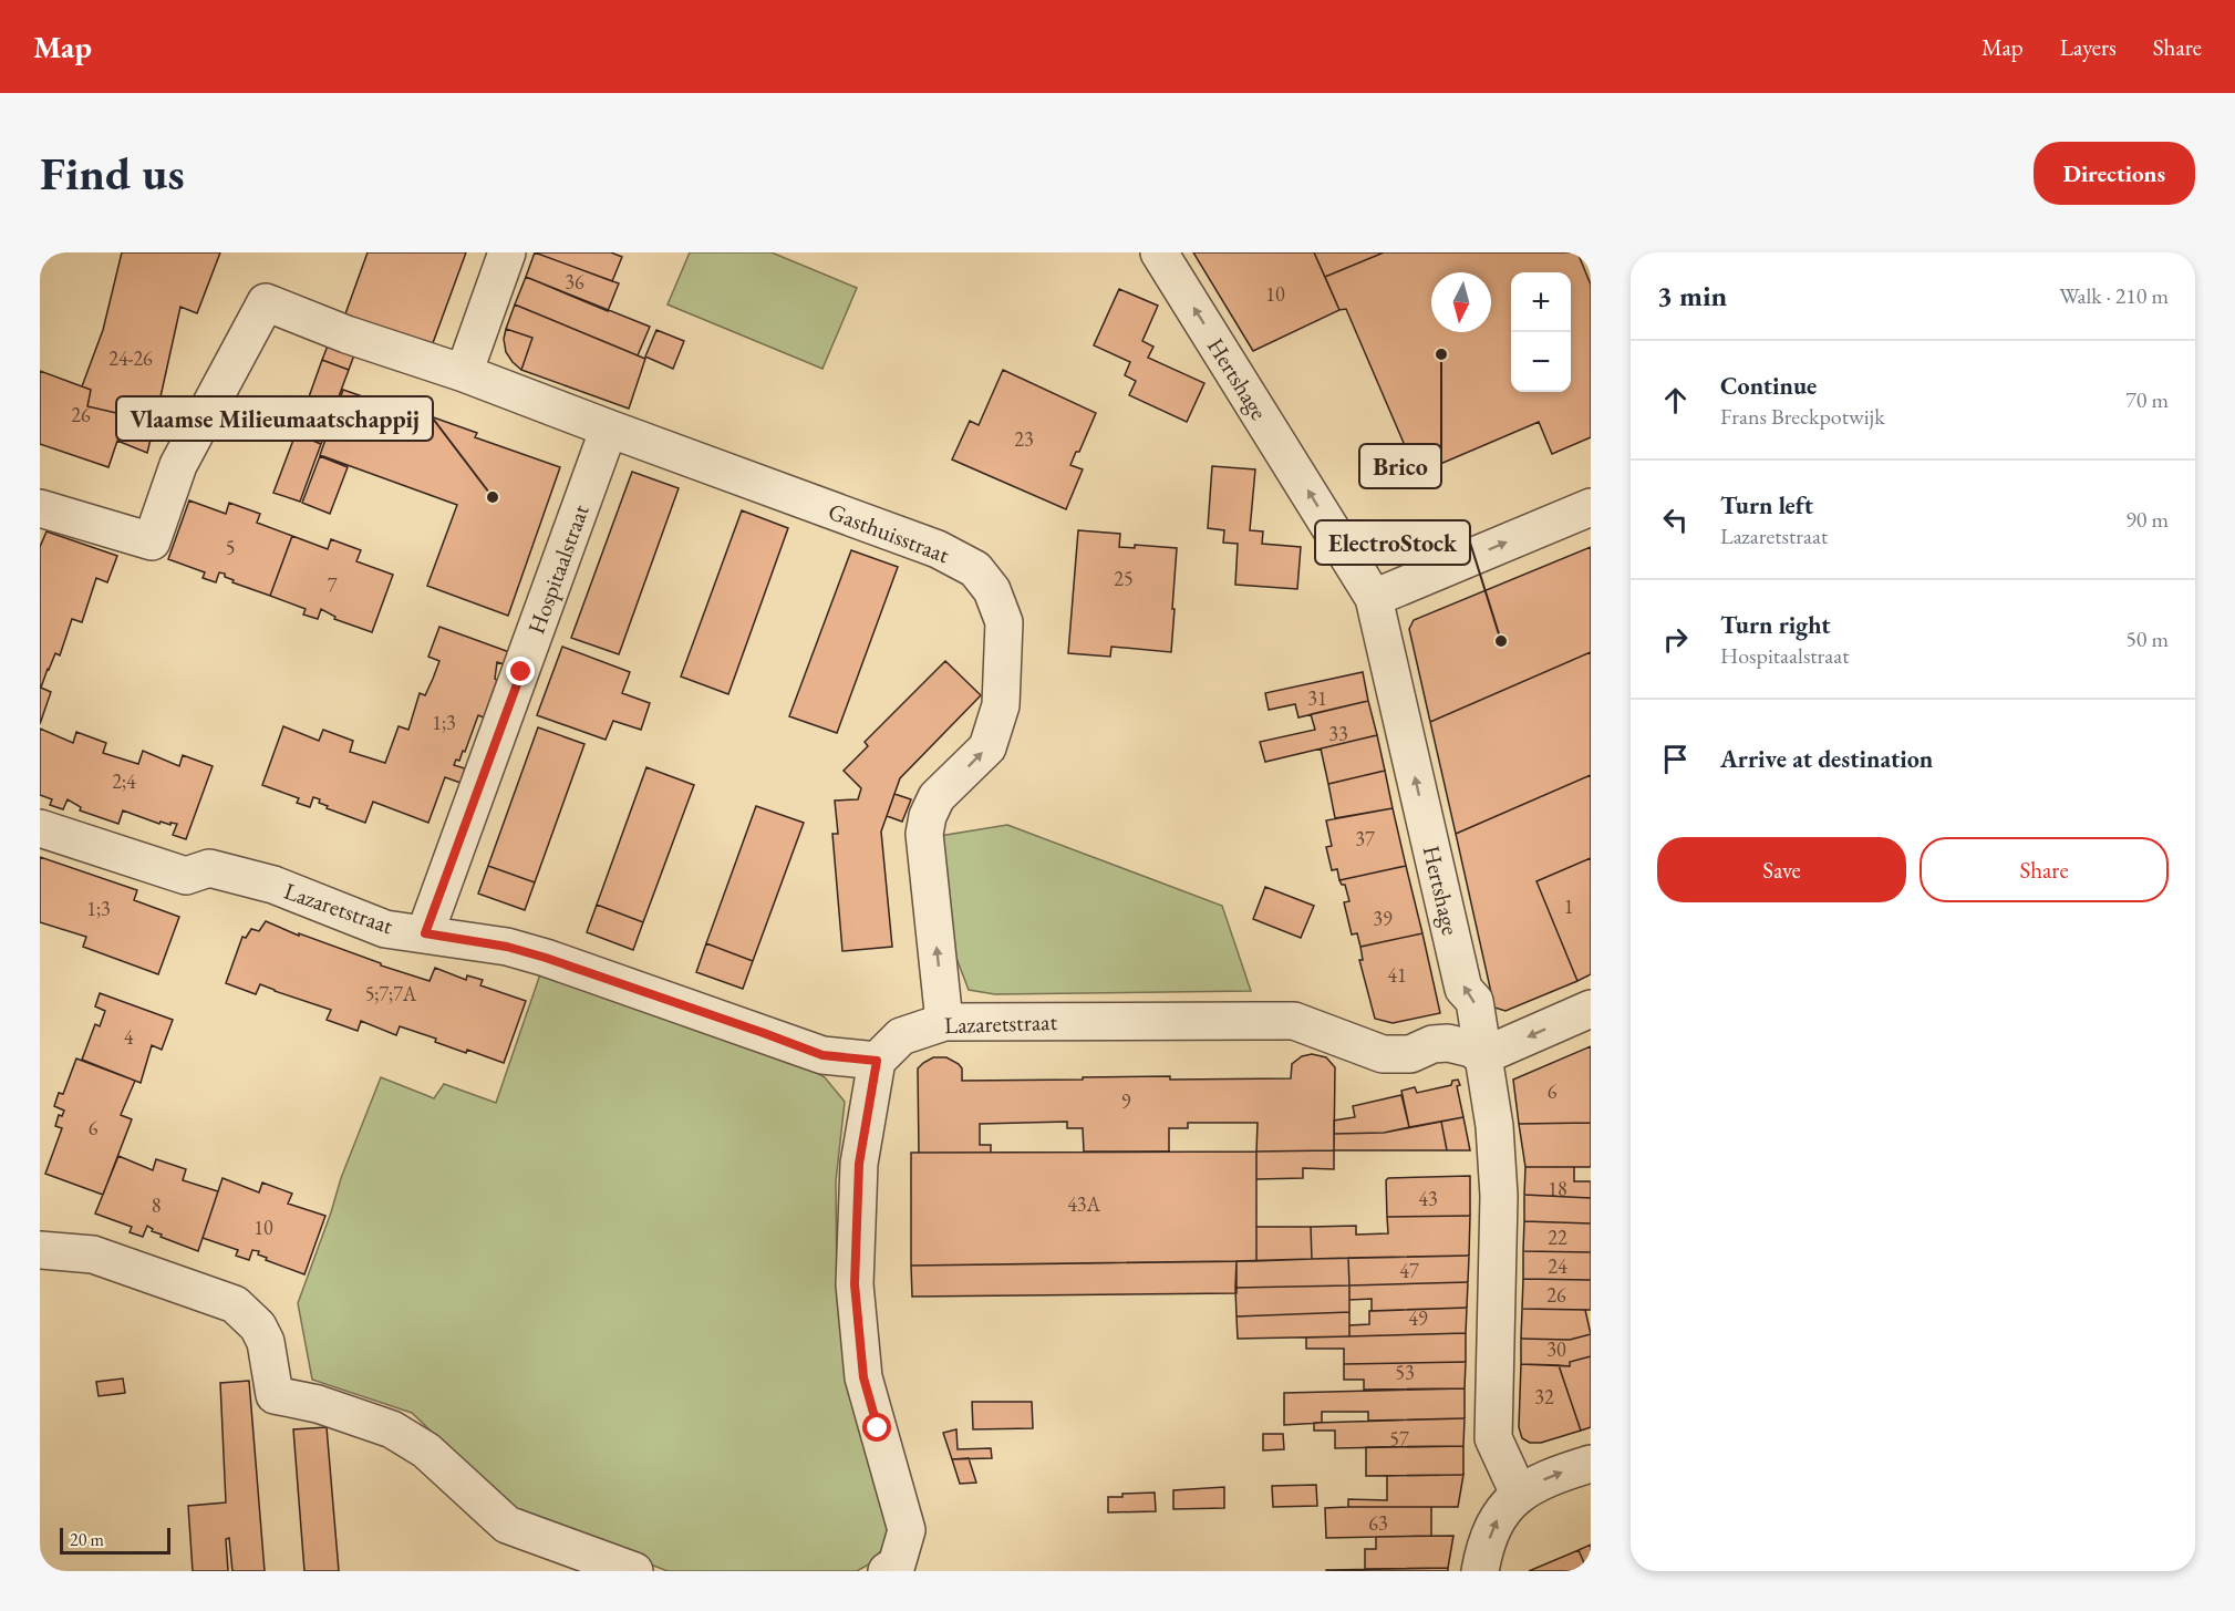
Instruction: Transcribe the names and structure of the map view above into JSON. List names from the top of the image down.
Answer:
{
  "streets": {
    "street": [
      "Hertshage",
      "Gasthuisstraat",
      "Hospitaalstraat",
      "Lazaretstraat"
    ]
  },
  "crossings": [
    ["Hertshage", "Lazaretstraat"],
    ["Gasthuisstraat", "Hospitaalstraat"],
    ["Gasthuisstraat", "Lazaretstraat"],
    ["Hospitaalstraat", "Lazaretstraat"]
  ],
  "one_way": ["Hertshage"],
  "places": ["Brico", "Vlaamse Milieumaatschappij", "ElectroStock"],
  "house_numbers": [
    "36",
    "10",
    "24-26",
    "26",
    "23",
    "5",
    "25",
    "7",
    "31",
    "1;3",
    "33",
    "2;4",
    "37",
    "1",
    "1;3",
    "39",
    "41",
    "5;7;7A",
    "4",
    "6",
    "9",
    "6",
    "18",
    "43",
    "43A",
    "8",
    "10",
    "22",
    "24",
    "47",
    "26",
    "49",
    "30",
    "53",
    "32",
    "57",
    "63"
  ],
  "scale_bar": "20 m",
  "north": "bottom",
  "page": {
    "header": "Map",
    "nav": ["Map", "Layers", "Share"],
    "buttons": [
      "Directions",
      ["Save", "Share"]
    ],
    "title": "Find us",
    "heading": ["3 min", "Walk · 210 m"],
    "map_buttons": ["+", "−"],
    "list": [
      ["Continue", "Frans Breckpotwijk", "70 m"],
      ["Turn left", "Lazaretstraat", "90 m"],
      ["Turn right", "Hospitaalstraat", "50 m"],
      "Arrive at destination"
    ],
    "scale": "20 m"
  }
}
